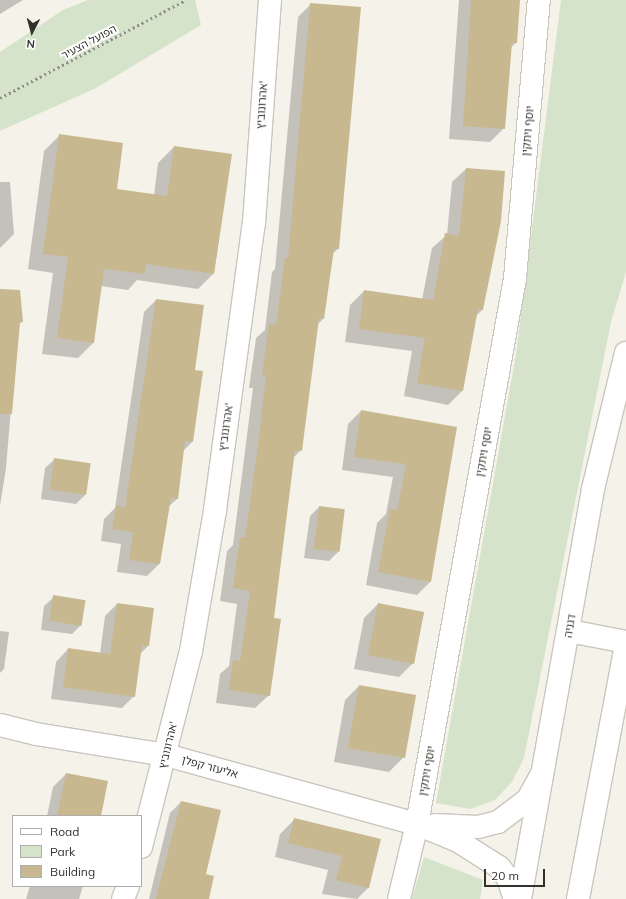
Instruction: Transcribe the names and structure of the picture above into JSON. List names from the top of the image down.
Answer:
{
  "streets": {
    "street": [
      "אהרונוביץ'",
      "יוסף ויתקין",
      "דגניה",
      "אליעזר קפלן"
    ],
    "path": ["הפועל הצעיר"]
  },
  "crossings": [
    ["אהרונוביץ'", "אליעזר קפלן"],
    ["יוסף ויתקין", "אליעזר קפלן"],
    ["דגניה", "אליעזר קפלן"]
  ],
  "legend": ["Road", "Park", "Building"],
  "scale_bar": "20 m",
  "north": "bottom"
}
